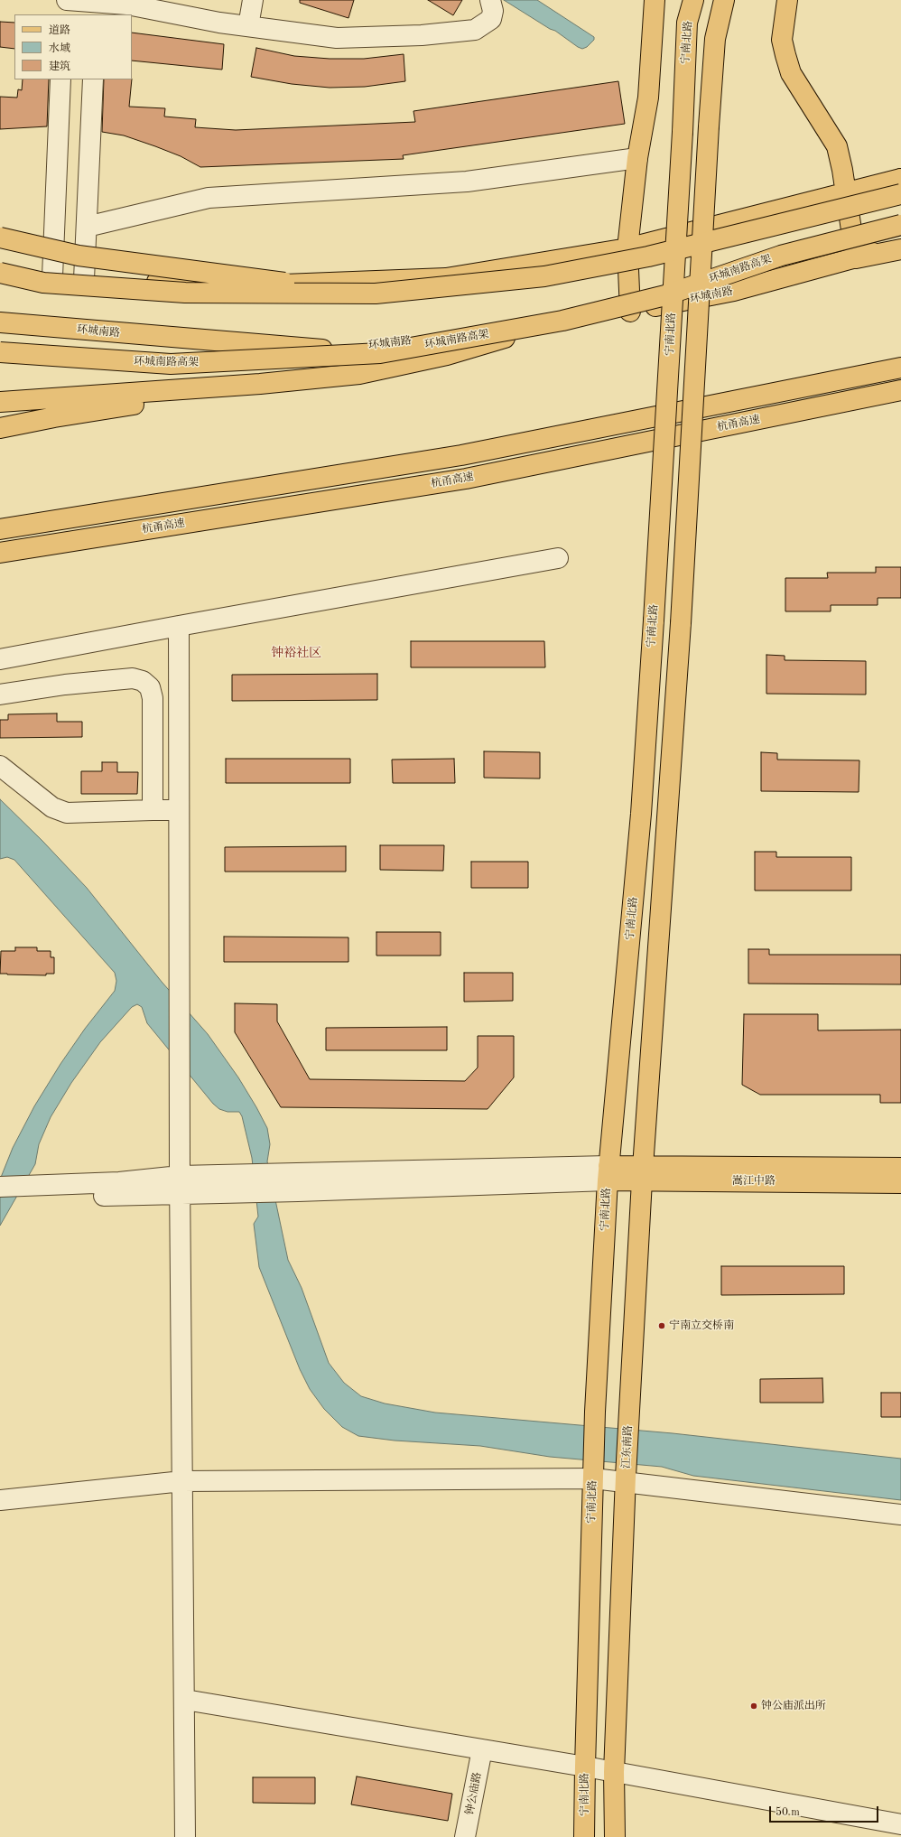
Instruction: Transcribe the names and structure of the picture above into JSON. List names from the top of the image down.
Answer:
{
  "streets": {
    "main road": [
      "宁南北路",
      "环城南路高架",
      "环城南路",
      "杭甬高速",
      "嵩江中路",
      "江东南路"
    ],
    "street": ["钟公庙路"]
  },
  "crossings": [
    ["宁南北路", "嵩江中路"],
    ["嵩江中路", "江东南路"]
  ],
  "districts": ["钟裕社区"],
  "places": ["宁南立交桥南", "钟公庙派出所"],
  "legend": ["道路", "水域", "建筑"],
  "scale_bar": "50 m"
}
